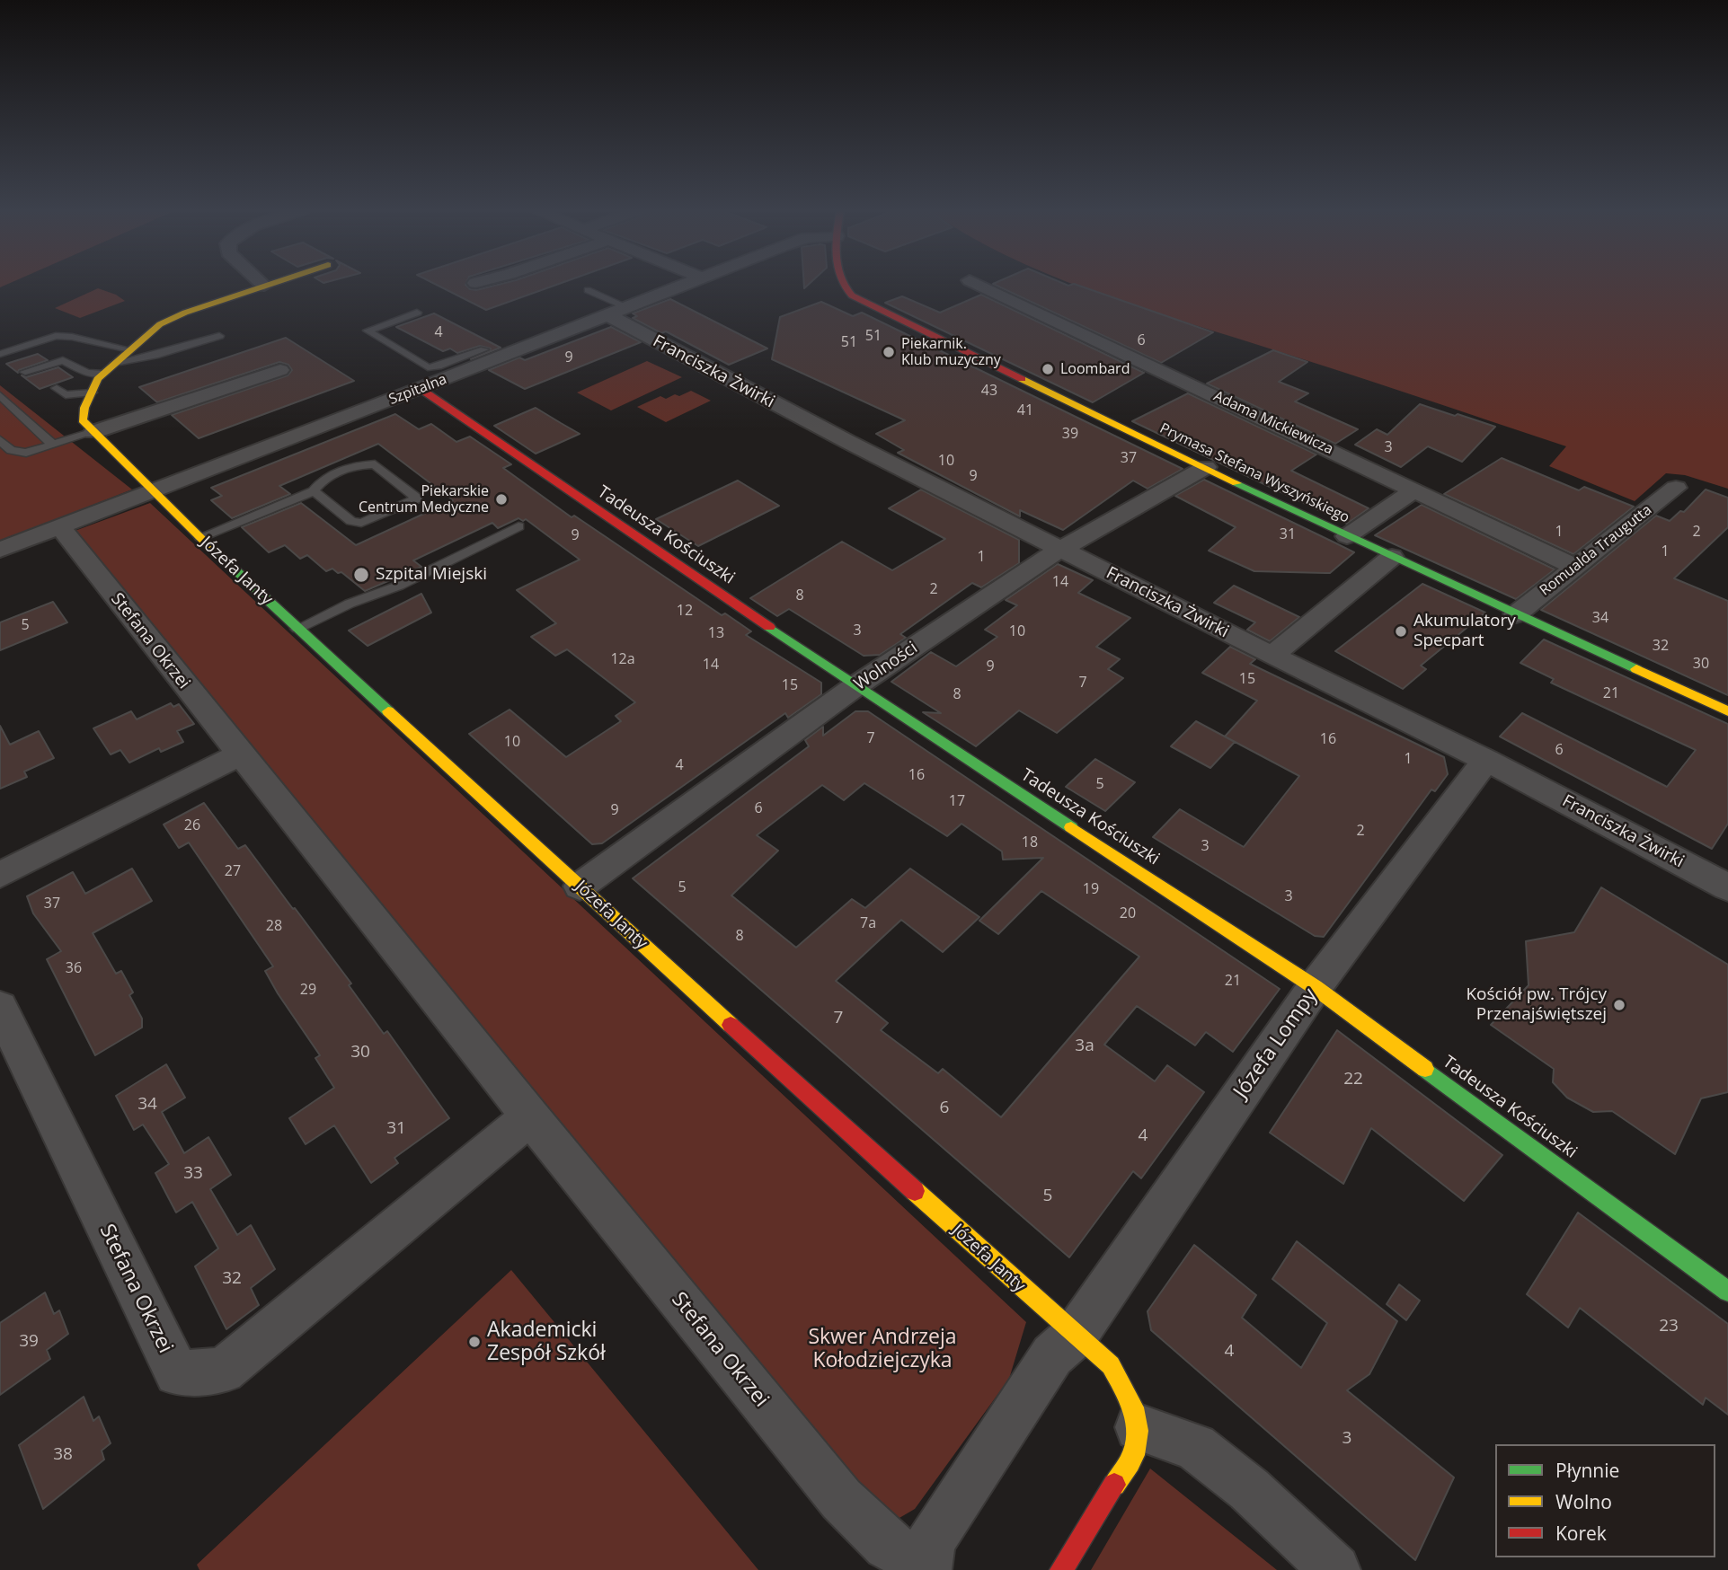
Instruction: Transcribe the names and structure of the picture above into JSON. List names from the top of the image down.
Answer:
{
  "streets": {
    "street": [
      "Franciszka Żwirki",
      "Szpitalna",
      "Adama Mickiewicza",
      "Prymasa Stefana Wyszyńskiego",
      "Tadeusza Kościuszki",
      "Romualda Traugutta",
      "Józefa Janty",
      "Stefana Okrzei",
      "Wolności",
      "Józefa Lompy"
    ]
  },
  "crossings": [
    ["Franciszka Żwirki", "Szpitalna"],
    ["Franciszka Żwirki", "Wolności"],
    ["Franciszka Żwirki", "Józefa Lompy"],
    ["Szpitalna", "Tadeusza Kościuszki"],
    ["Szpitalna", "Józefa Janty"],
    ["Szpitalna", "Stefana Okrzei"],
    ["Adama Mickiewicza", "Romualda Traugutta"],
    ["Prymasa Stefana Wyszyńskiego", "Romualda Traugutta"],
    ["Prymasa Stefana Wyszyńskiego", "Wolności"],
    ["Tadeusza Kościuszki", "Wolności"],
    ["Tadeusza Kościuszki", "Józefa Lompy"],
    ["Józefa Janty", "Wolności"],
    ["Józefa Janty", "Józefa Lompy"],
    ["Stefana Okrzei", "Józefa Lompy"]
  ],
  "parks": ["Skwer Andrzeja Kołodziejczyka"],
  "places": [
    "Piekarnik. Klub muzyczny",
    "Loombard",
    "Piekarskie Centrum Medyczne",
    "Szpital Miejski",
    "Akumulatory Specpart",
    "Kościół pw. Trójcy Przenajświętszej",
    "Akademicki Zespół Szkół"
  ],
  "house_numbers": [
    "4",
    "51",
    "6",
    "51",
    "9",
    "43",
    "41",
    "39",
    "3",
    "37",
    "10",
    "9",
    "1",
    "2",
    "31",
    "9",
    "1",
    "1",
    "14",
    "2",
    "8",
    "12",
    "34",
    "5",
    "3",
    "10",
    "13",
    "32",
    "12a",
    "30",
    "14",
    "9",
    "15",
    "7",
    "15",
    "21",
    "8",
    "7",
    "16",
    "10",
    "6",
    "1",
    "4",
    "16",
    "5",
    "17",
    "6",
    "9",
    "26",
    "2",
    "18",
    "3",
    "27",
    "5",
    "19",
    "3",
    "37",
    "20",
    "7a",
    "28",
    "8",
    "36",
    "21",
    "29",
    "7",
    "3a",
    "30",
    "22",
    "34",
    "6",
    "31",
    "4",
    "33",
    "5",
    "32",
    "23",
    "39",
    "4",
    "3",
    "38"
  ],
  "legend": ["Płynnie", "Wolno", "Korek"]
}
